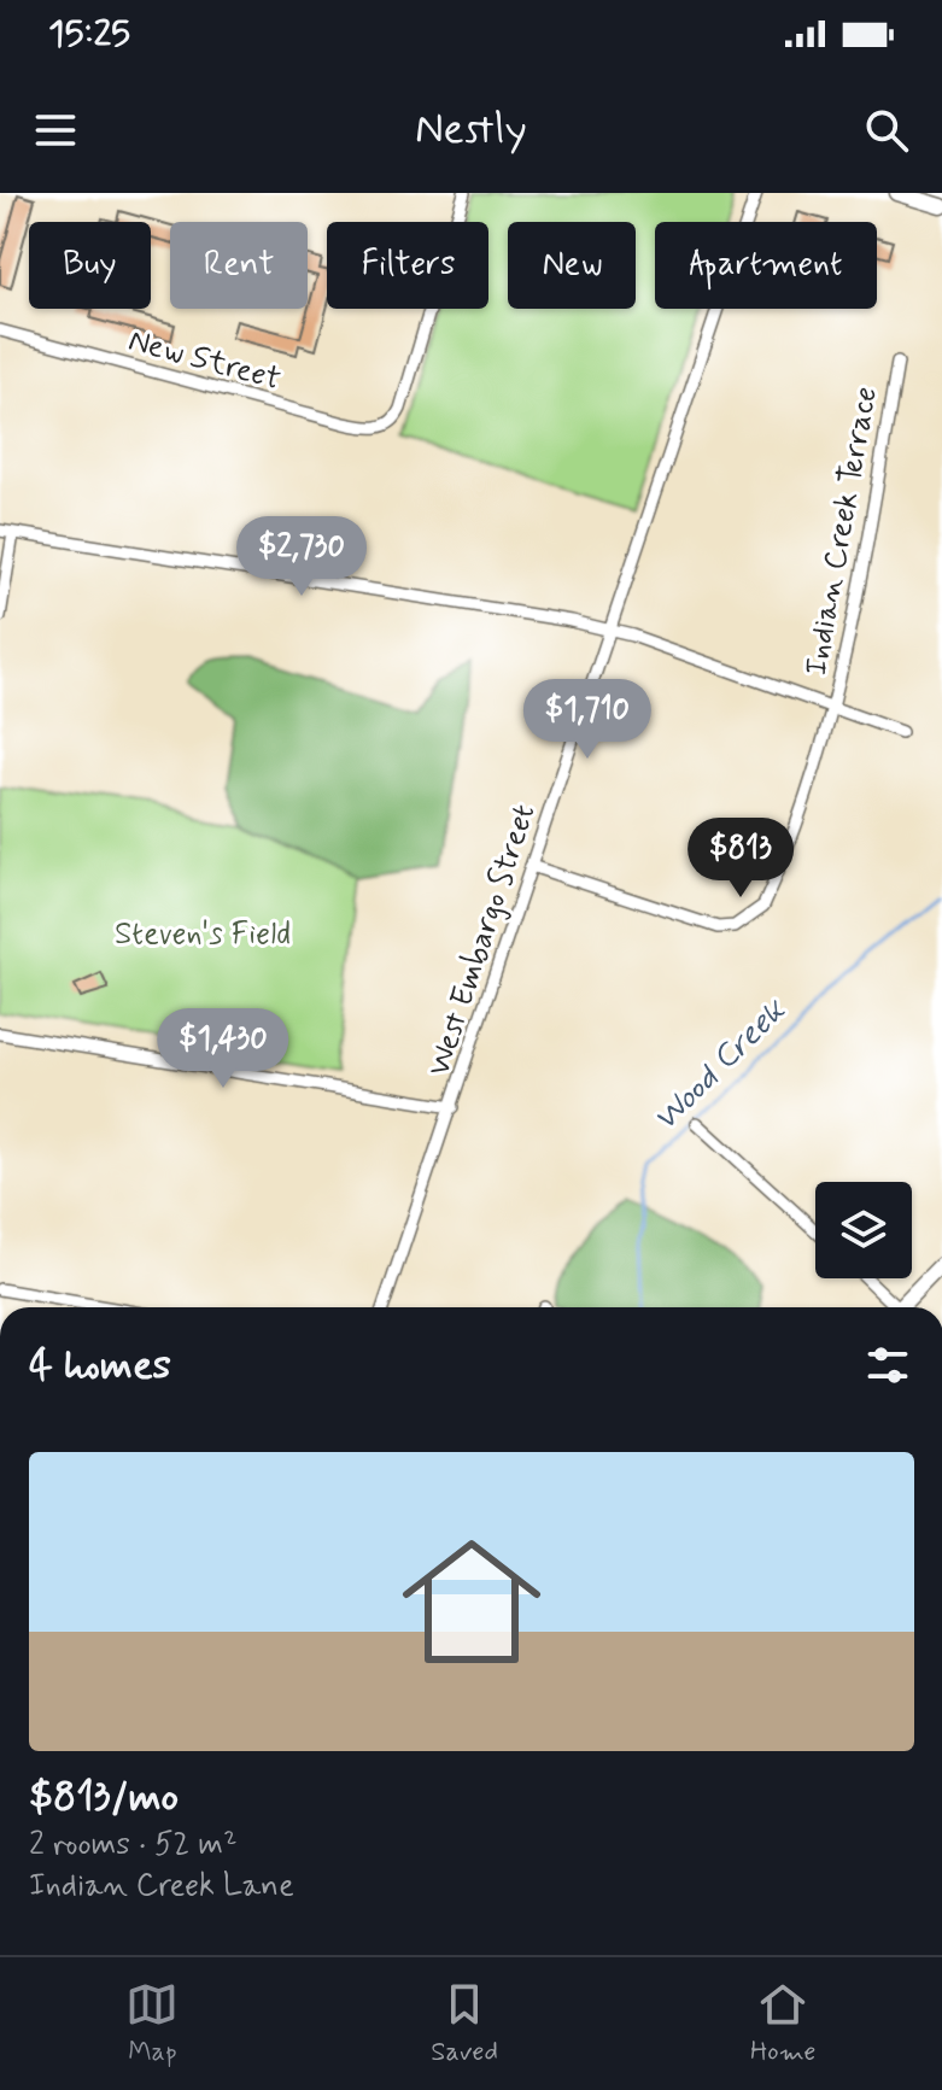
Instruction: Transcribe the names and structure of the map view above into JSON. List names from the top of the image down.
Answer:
{
  "streets": {
    "street": ["New Street", "Indian Creek Terrace", "West Embargo Street"]
  },
  "crossings": [
    ["Indian Creek Terrace", "West Embargo Street"]
  ],
  "water": ["Wood Creek"],
  "parks": ["Steven's Field"],
  "page": {
    "status": "15:25",
    "header": "Nestly",
    "chip": [
      "Buy",
      "Rent",
      "Filters",
      "New",
      "Apartment"
    ],
    "price": [
      "$2,730",
      "$1,710",
      "$813",
      "$1,430"
    ],
    "heading": "4 homes",
    "list": [
      {
        "name": "$813/mo",
        "note": "2 rooms · 52 m² · Indian Creek Lane"
      }
    ],
    "tabs": ["Map", "Saved", "Home"]
  }
}
